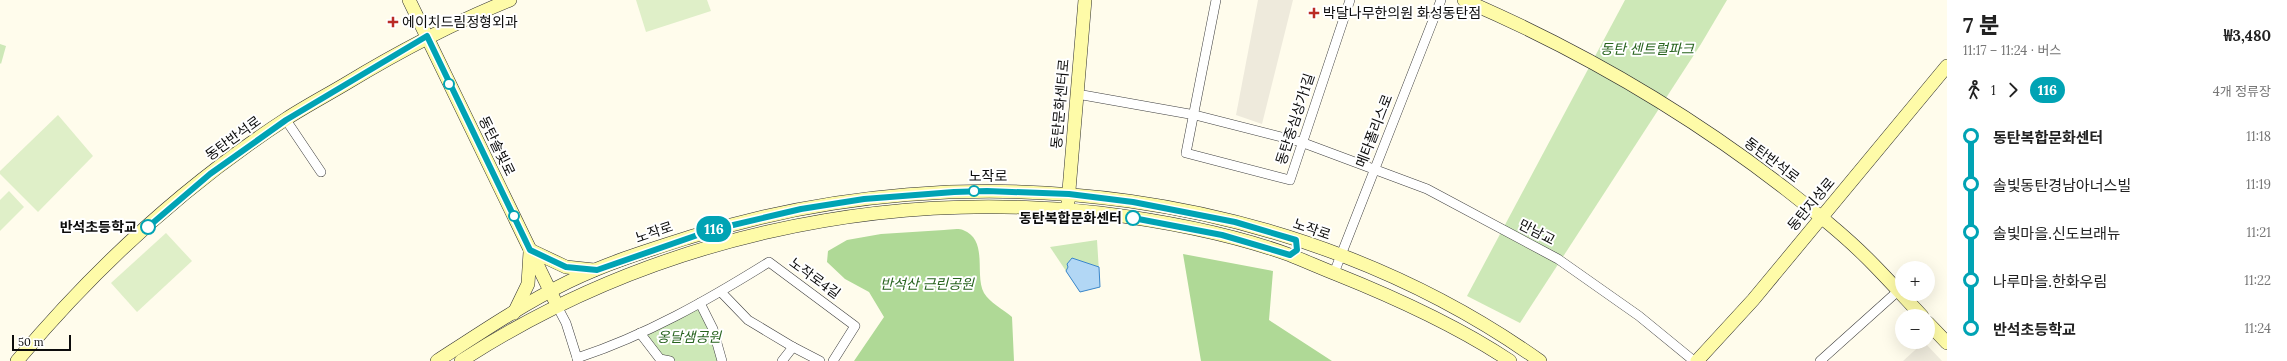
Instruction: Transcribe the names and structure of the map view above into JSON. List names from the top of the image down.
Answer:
{
  "streets": {
    "street": [
      "동탄문화센터로",
      "동탄중심상가1길",
      "메타폴리스로",
      "동탄반석로",
      "동탄솔빛로",
      "노작로",
      "동탄지성로",
      "만남교",
      "노작로4길"
    ]
  },
  "crossings": [
    ["동탄문화센터로", "노작로"],
    ["동탄문화센터로", "만남교"],
    ["동탄중심상가1길", "만남교"],
    ["메타폴리스로", "노작로"],
    ["메타폴리스로", "만남교"],
    ["동탄반석로", "동탄솔빛로"],
    ["동탄반석로", "동탄지성로"],
    ["동탄솔빛로", "노작로"],
    ["동탄솔빛로", "노작로4길"],
    ["동탄지성로", "만남교"]
  ],
  "parks": ["동탄 센트럴파크", "반석산 근린공원", "옹달샘공원"],
  "places": {
    "health": ["박달나무한의원 화성동탄점", "에이치드림정형외과"],
    "other": ["동탄복합문화센터", "반석초등학교"]
  },
  "lines": ["bus line 116"],
  "scale_bar": "50 m",
  "page": {
    "on_map": "116",
    "heading": ["7 분", "11:17 – 11:24 · 버스", "₩3,480"],
    "legs": ["1", "116", "4개 정류장"],
    "list": [
      {
        "name": "동탄복합문화센터",
        "value": "11:18"
      },
      {
        "name": "솔빛동탄경남아너스빌",
        "value": "11:19"
      },
      {
        "name": "솔빛마을.신도브래뉴",
        "value": "11:21"
      },
      {
        "name": "나루마을.한화우림",
        "value": "11:22"
      },
      {
        "name": "반석초등학교",
        "value": "11:24"
      }
    ],
    "map_buttons": ["+", "−"],
    "scale": "50 m"
  }
}
